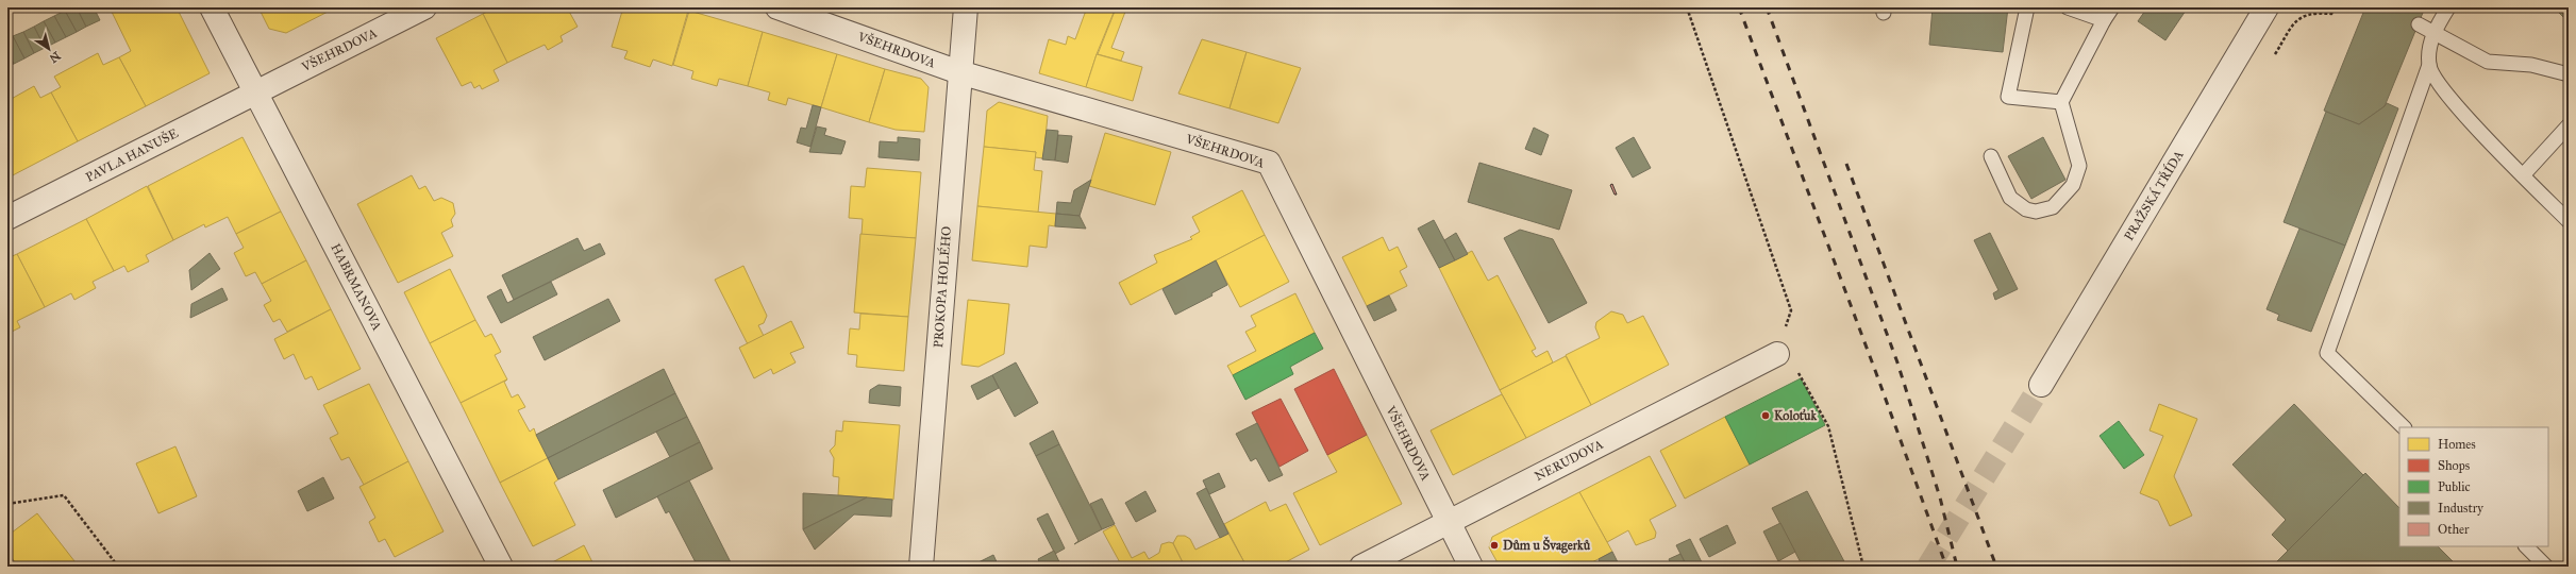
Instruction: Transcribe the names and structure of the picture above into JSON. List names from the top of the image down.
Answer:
{
  "streets": {
    "street": [
      "VŠEHRDOVA",
      "PAVLA HANUŠE",
      "PRAŽSKÁ TŘÍDA",
      "HABRMANOVA",
      "PROKOPA HOLÉHO",
      "NERUDOVA"
    ]
  },
  "crossings": [
    ["VŠEHRDOVA", "PAVLA HANUŠE"],
    ["VŠEHRDOVA", "HABRMANOVA"],
    ["VŠEHRDOVA", "PROKOPA HOLÉHO"],
    ["VŠEHRDOVA", "NERUDOVA"],
    ["PAVLA HANUŠE", "HABRMANOVA"]
  ],
  "places": ["Koloťuk", "Dům u Švagerků"],
  "legend": [
    "Homes",
    "Shops",
    "Public",
    "Industry",
    "Other"
  ],
  "north": "bottom right"
}
